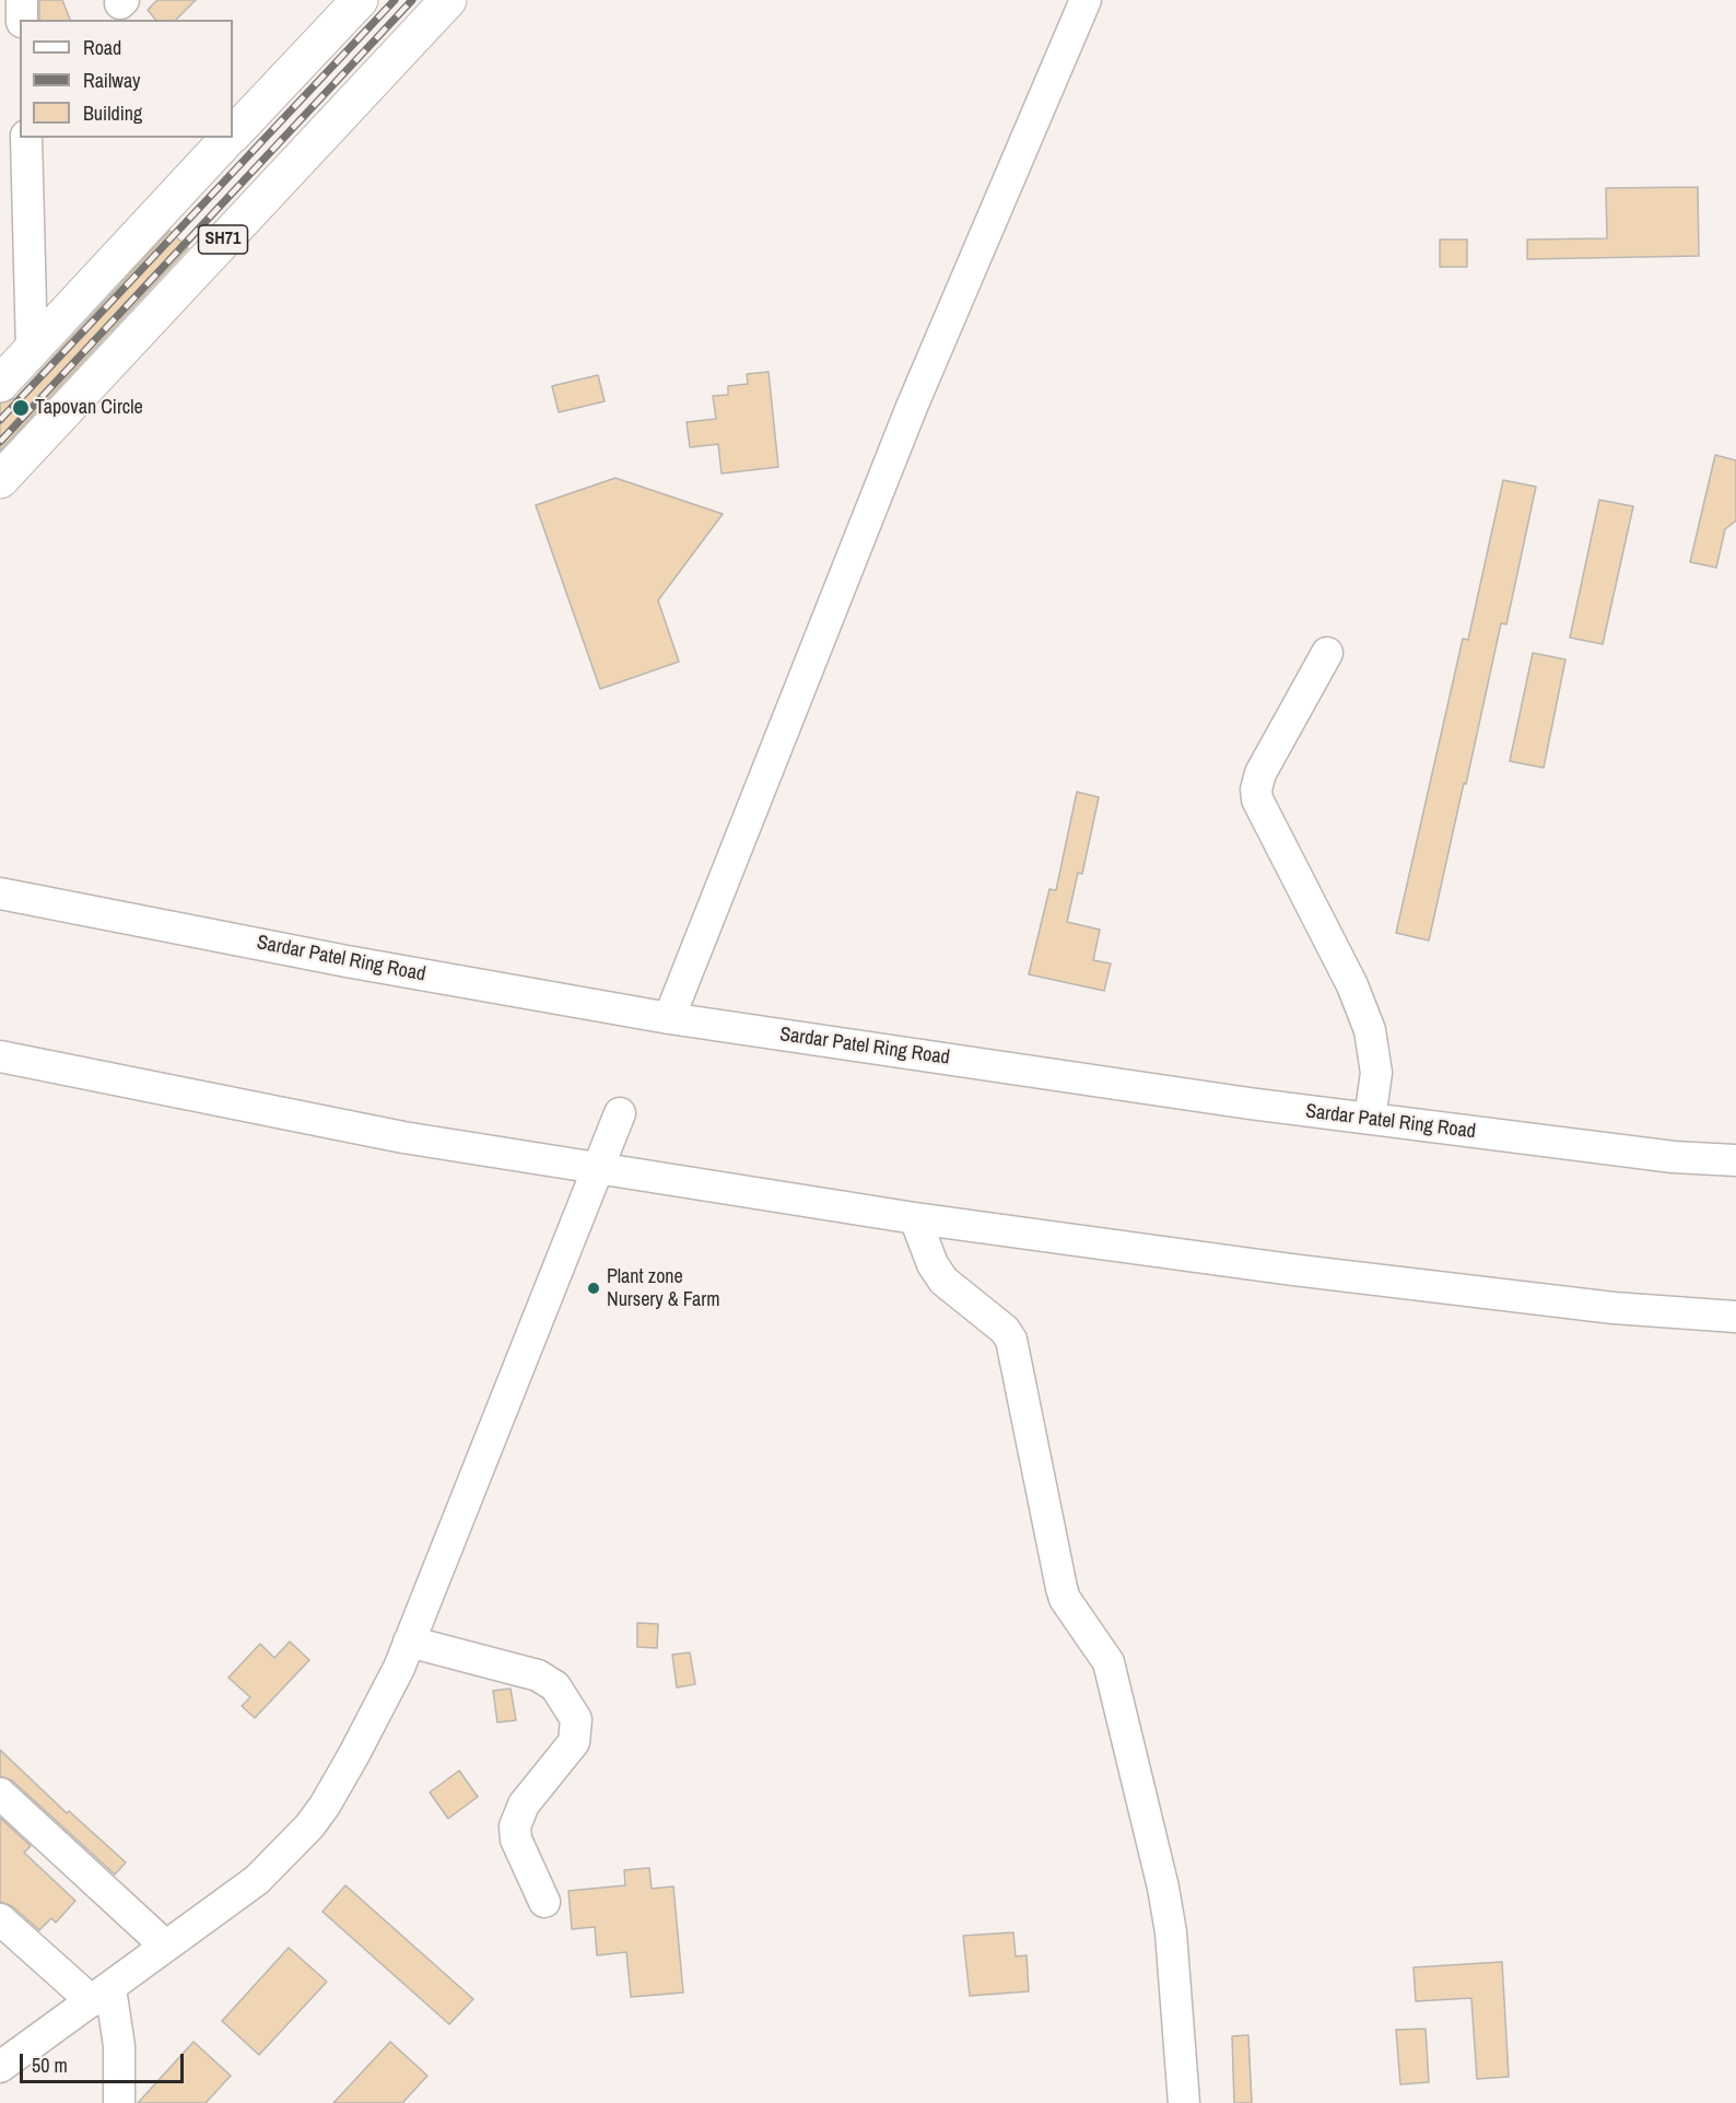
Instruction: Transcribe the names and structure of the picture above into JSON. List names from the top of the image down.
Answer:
{
  "streets": {
    "main road": ["SH71"],
    "street": ["Sardar Patel Ring Road"]
  },
  "places": ["Tapovan Circle", "Plant zone Nursery & Farm"],
  "legend": ["Road", "Railway", "Building"],
  "scale_bar": "50 m"
}
